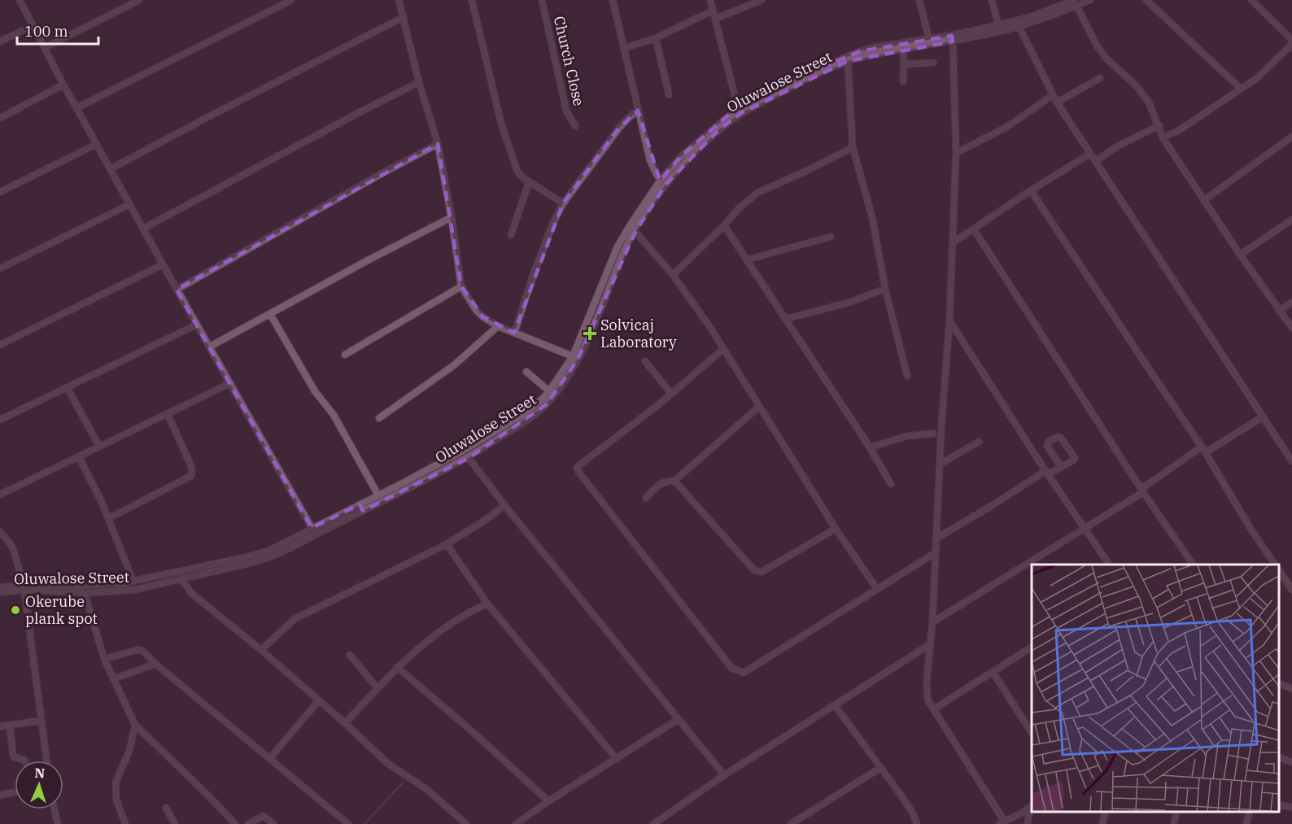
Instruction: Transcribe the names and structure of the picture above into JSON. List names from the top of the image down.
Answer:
{
  "streets": {
    "street": ["Church Close", "Oluwalose Street"]
  },
  "places": {
    "health": ["Solvicaj Laboratory"],
    "other": ["Okerube plank spot"]
  },
  "scale_bar": "100 m",
  "north": "top"
}
